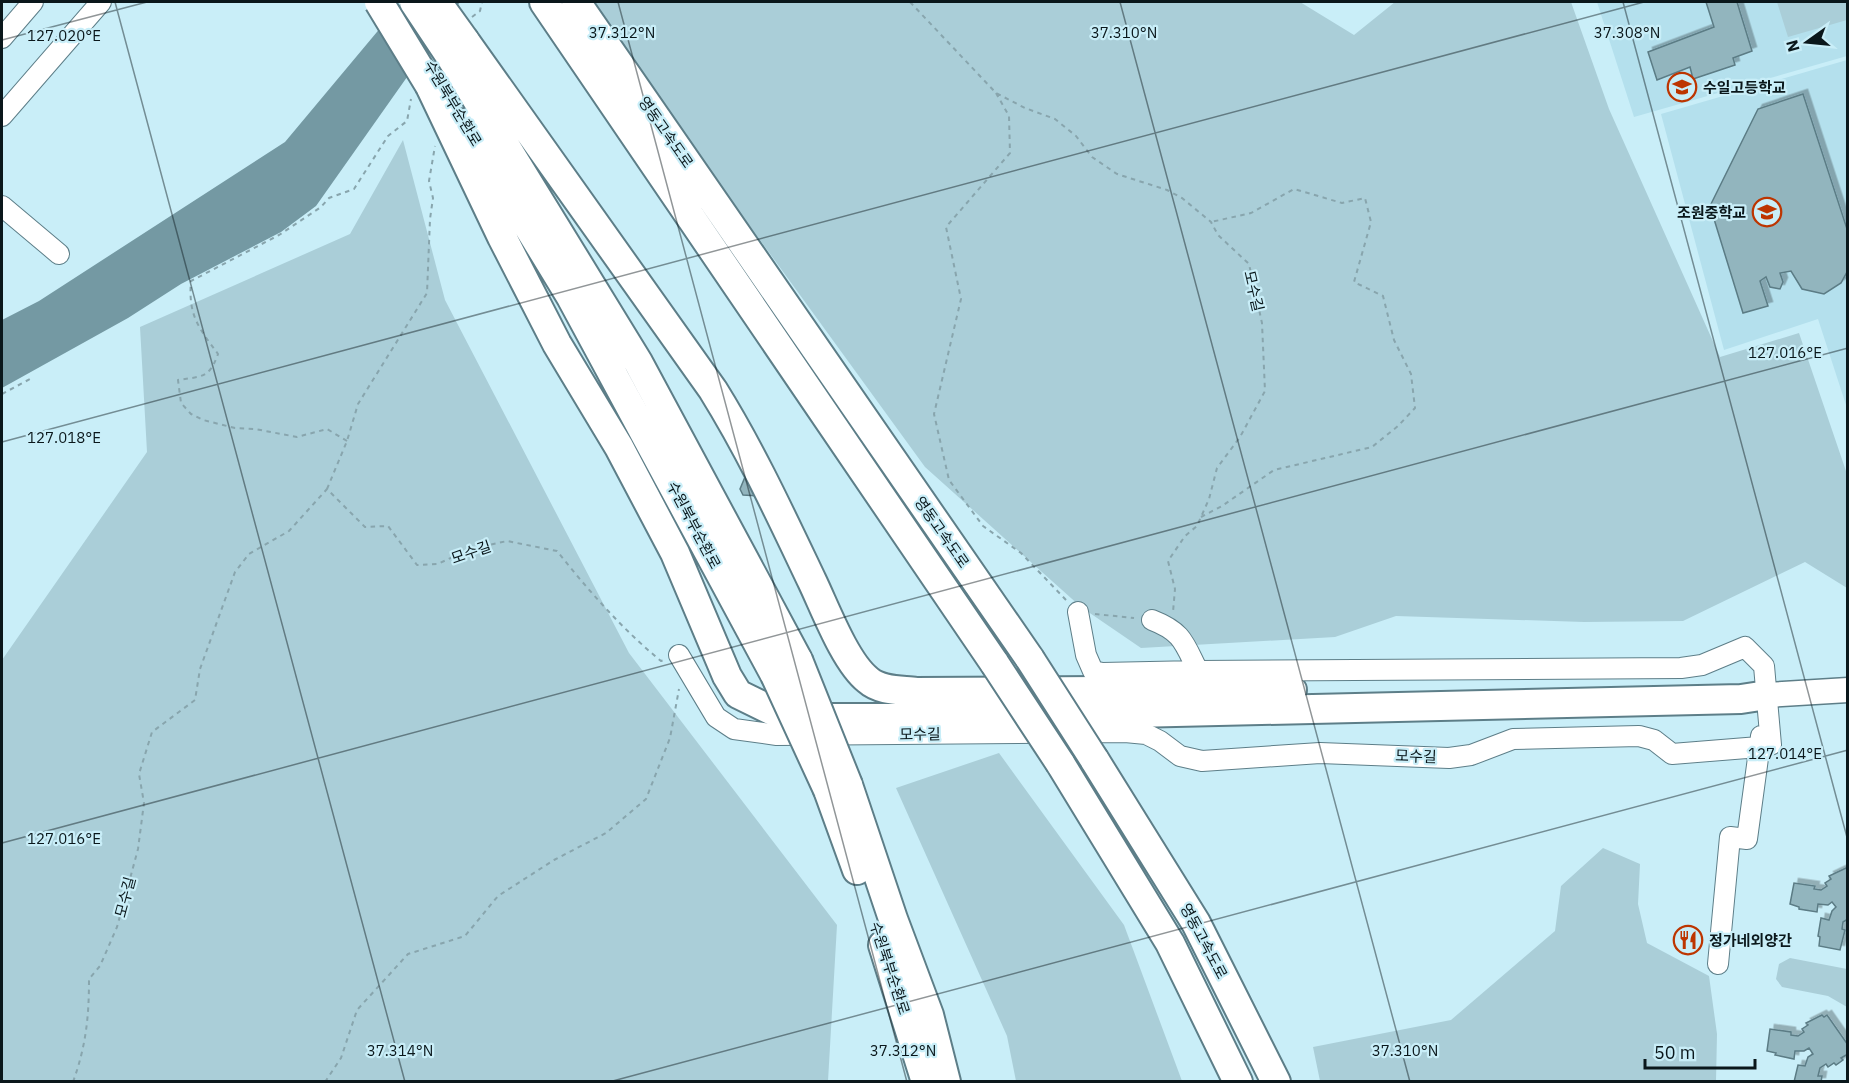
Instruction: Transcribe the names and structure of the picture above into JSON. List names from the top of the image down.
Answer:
{
  "streets": {
    "highway": ["수원북부순환로", "영동고속도로"],
    "street": ["모수길"]
  },
  "places": {
    "school or university": ["수일고등학교", "조원중학교"],
    "restaurant": ["정가네외양간"]
  },
  "scale_bar": "50 m",
  "north": "left",
  "coordinates": [
    "37.312°N",
    "37.310°N",
    "37.308°N",
    "127.020°E",
    "127.016°E",
    "127.018°E",
    "127.014°E",
    "37.314°N"
  ]
}
